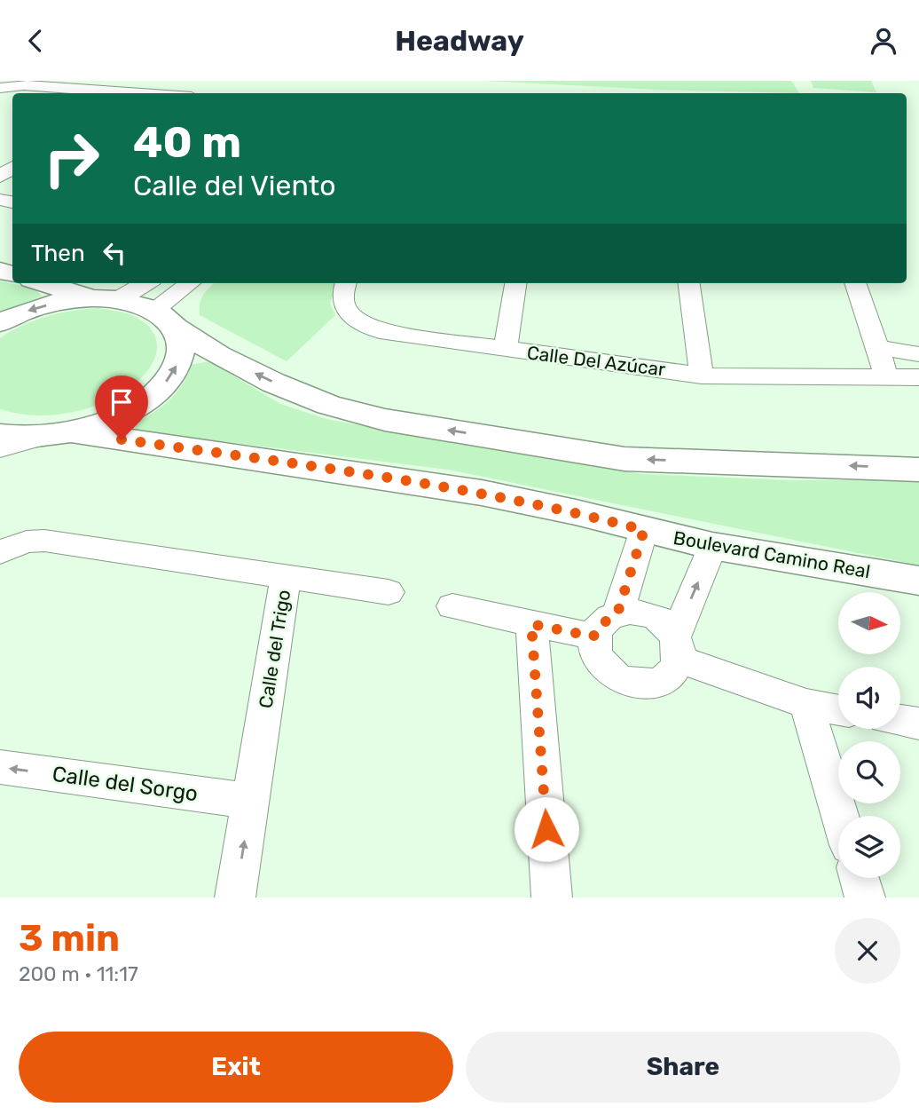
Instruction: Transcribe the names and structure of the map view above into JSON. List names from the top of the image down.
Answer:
{
  "streets": {
    "street": [
      "Calle Del Azúcar",
      "Boulevard Camino Real",
      "Calle del Trigo",
      "Calle del Sorgo"
    ]
  },
  "crossings": [
    ["Calle del Trigo", "Calle del Sorgo"]
  ],
  "one_way": ["Calle del Sorgo"],
  "north": "right",
  "page": {
    "header": "Headway",
    "turn": ["40 m", "Calle del Viento"],
    "then": "Then",
    "heading": ["3 min", "200 m · 11:17"],
    "buttons": ["Exit", "Share"]
  }
}
